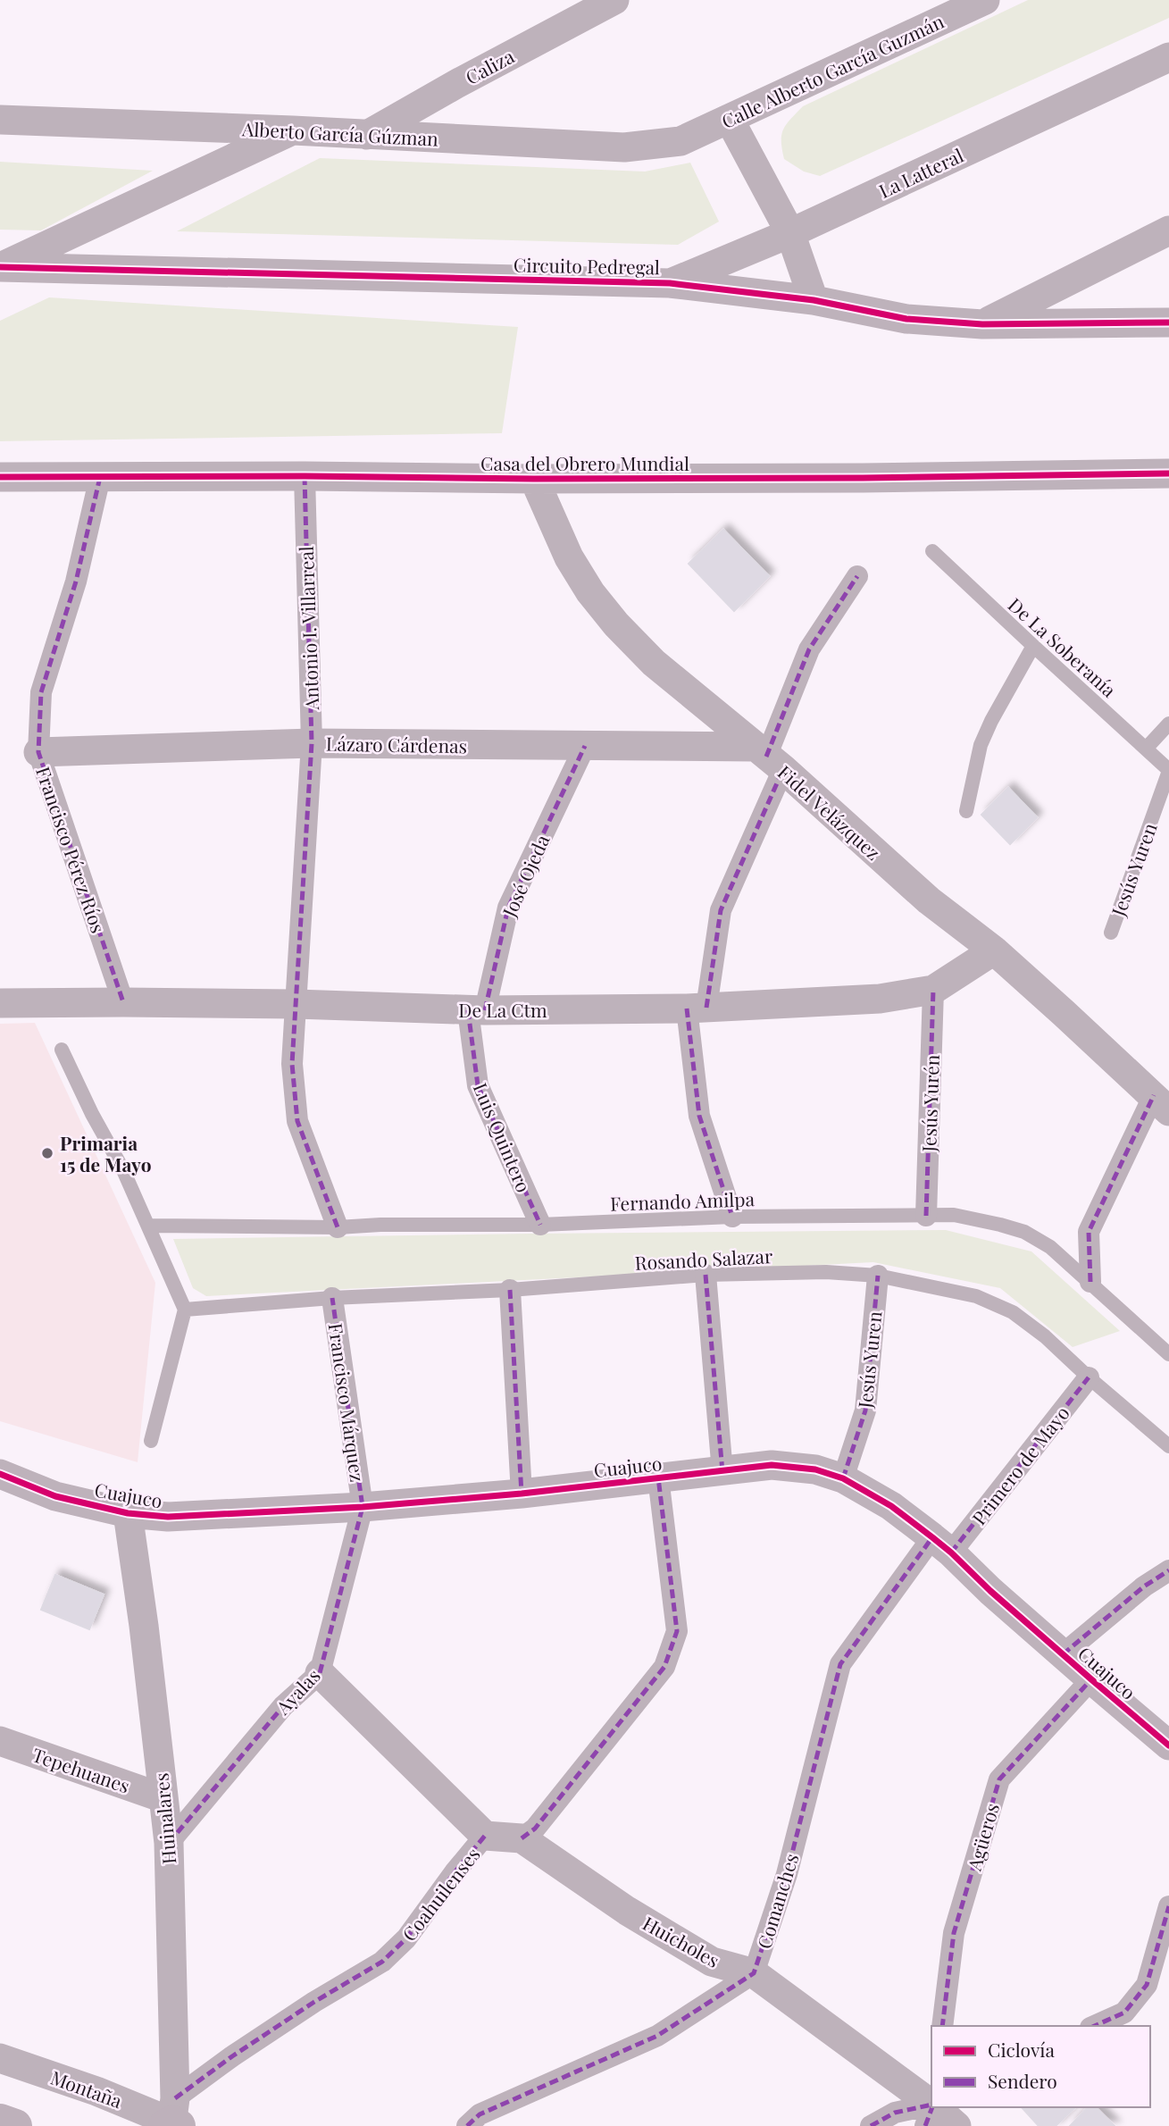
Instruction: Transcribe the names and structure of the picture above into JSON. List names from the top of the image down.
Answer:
{
  "streets": {
    "street": [
      "Caliza",
      "Calle Alberto García Guzmán",
      "Alberto García Gúzman",
      "La Latteral",
      "Circuito Pedregal",
      "Casa del Obrero Mundial",
      "Antonio I. Villarreal",
      "Lázaro Cárdenas",
      "Fidel Velázquez",
      "Francisco Pérez Ríos",
      "Jesús Yuren",
      "José Ojeda",
      "De La Ctm",
      "Jesús Yurén",
      "Luis Quintero",
      "Francisco Márquez",
      "Primero de Mayo",
      "Cuajuco",
      "Ayalas",
      "Tepehuanes",
      "Huinalares",
      "Agüeros",
      "Coahuilenses",
      "Comanches",
      "Huicholes",
      "Montaña"
    ],
    "lane": ["De La Soberanía", "Fernando Amilpa", "Rosando Salazar"]
  },
  "crossings": [
    ["Caliza", "Alberto García Gúzman"],
    ["Calle Alberto García Guzmán", "Alberto García Gúzman"],
    ["La Latteral", "Circuito Pedregal"],
    ["Casa del Obrero Mundial", "Antonio I. Villarreal"],
    ["Casa del Obrero Mundial", "Fidel Velázquez"],
    ["Casa del Obrero Mundial", "Francisco Pérez Ríos"],
    ["Antonio I. Villarreal", "Lázaro Cárdenas"],
    ["Antonio I. Villarreal", "De La Ctm"],
    ["Antonio I. Villarreal", "Fernando Amilpa"],
    ["De La Soberanía", "Jesús Yuren"],
    ["Lázaro Cárdenas", "Fidel Velázquez"],
    ["Lázaro Cárdenas", "Francisco Pérez Ríos"],
    ["Lázaro Cárdenas", "José Ojeda"],
    ["Fidel Velázquez", "De La Ctm"],
    ["Francisco Pérez Ríos", "De La Ctm"],
    ["Jesús Yuren", "Rosando Salazar"],
    ["Jesús Yuren", "Cuajuco"],
    ["José Ojeda", "De La Ctm"],
    ["José Ojeda", "Luis Quintero"],
    ["De La Ctm", "Jesús Yurén"],
    ["De La Ctm", "Luis Quintero"],
    ["Jesús Yurén", "Fernando Amilpa"],
    ["Luis Quintero", "Fernando Amilpa"],
    ["Rosando Salazar", "Francisco Márquez"],
    ["Rosando Salazar", "Primero de Mayo"],
    ["Francisco Márquez", "Cuajuco"],
    ["Francisco Márquez", "Ayalas"],
    ["Primero de Mayo", "Cuajuco"],
    ["Primero de Mayo", "Comanches"],
    ["Cuajuco", "Ayalas"],
    ["Cuajuco", "Huinalares"],
    ["Cuajuco", "Agüeros"],
    ["Cuajuco", "Comanches"],
    ["Ayalas", "Huinalares"],
    ["Tepehuanes", "Huinalares"],
    ["Huinalares", "Coahuilenses"],
    ["Huinalares", "Montaña"],
    ["Coahuilenses", "Huicholes"],
    ["Coahuilenses", "Montaña"],
    ["Comanches", "Huicholes"]
  ],
  "places": ["Primaria 15 de Mayo"],
  "legend": ["Ciclovía", "Sendero"]
}
